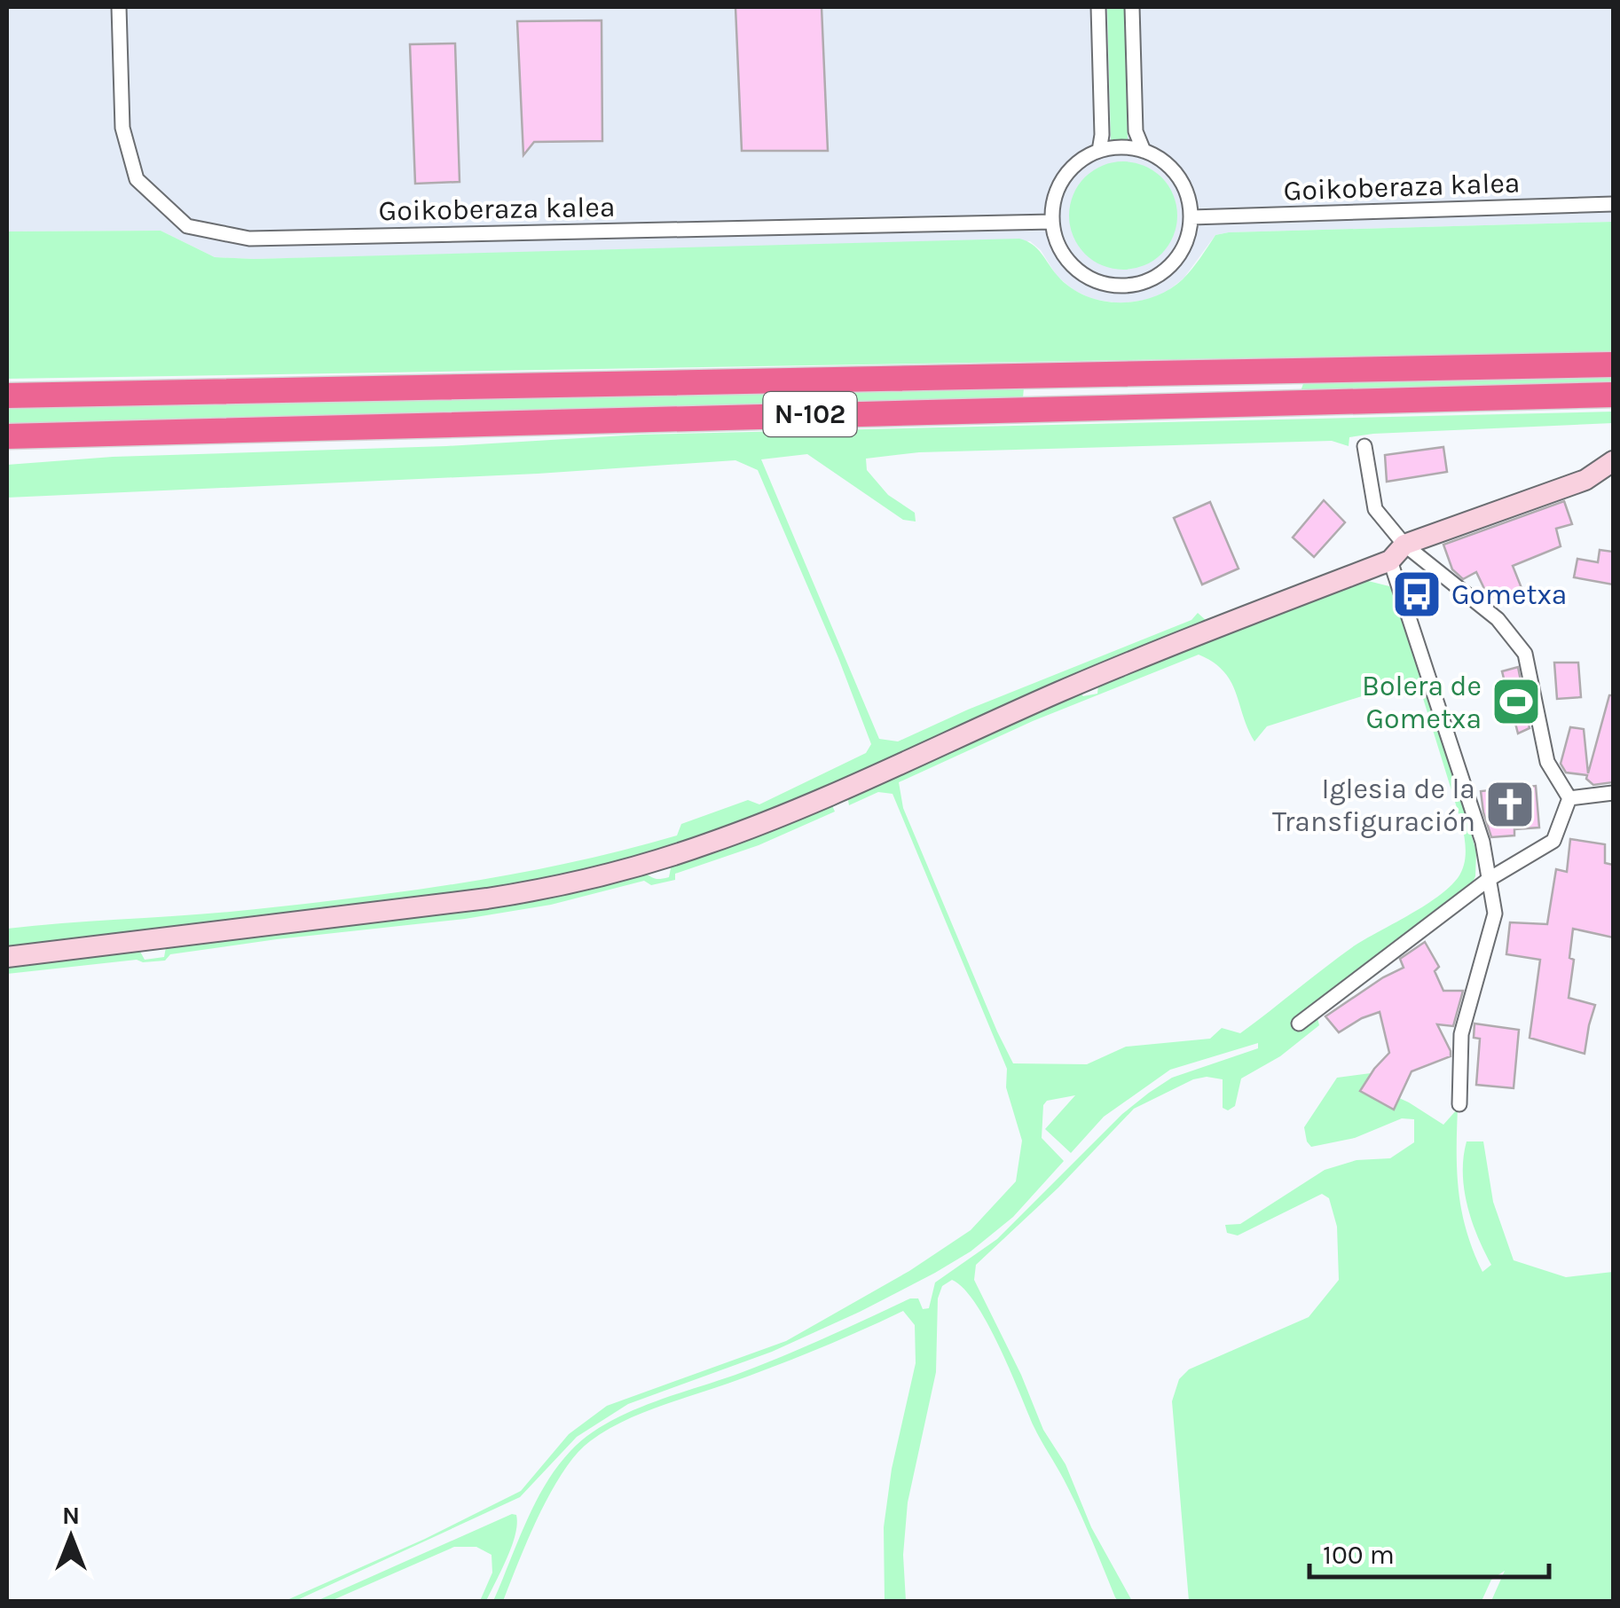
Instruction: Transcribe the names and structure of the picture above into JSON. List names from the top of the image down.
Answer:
{
  "streets": {
    "highway": ["N-102"],
    "street": ["Goikoberaza kalea"]
  },
  "places": {
    "bus stop": ["Gometxa"],
    "sports": ["Bolera de Gometxa"],
    "church": ["Iglesia de la Transfiguración"]
  },
  "scale_bar": "100 m",
  "north": "top"
}
